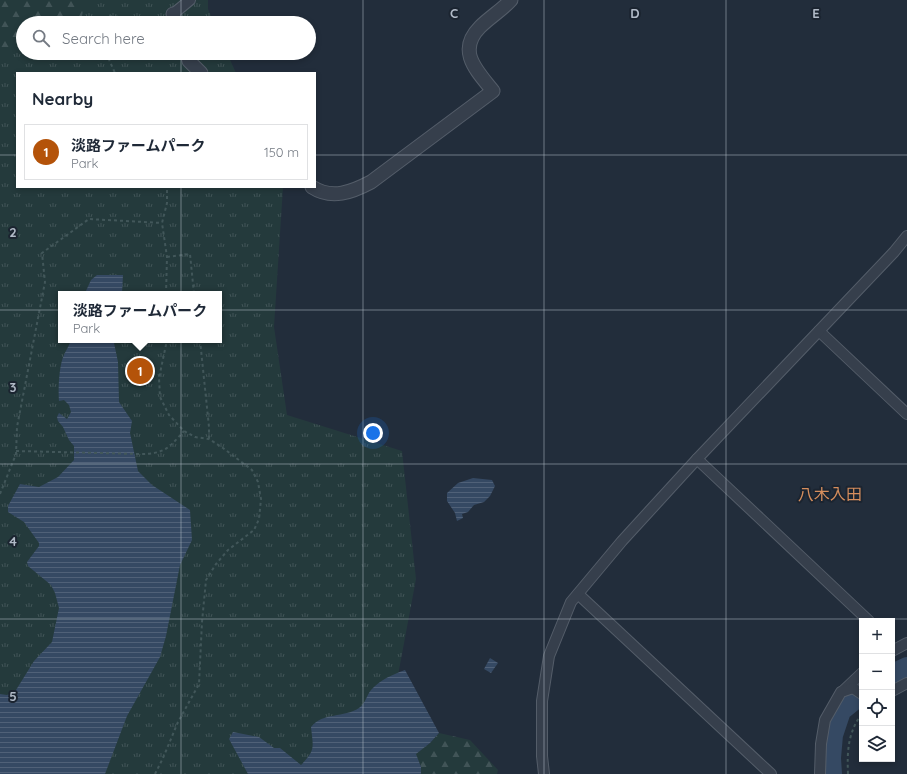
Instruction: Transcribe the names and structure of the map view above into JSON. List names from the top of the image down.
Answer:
{
  "districts": ["八木入田"],
  "page": {
    "search": "Search here",
    "heading": "Nearby",
    "list": [
      {
        "mark": "1",
        "name": "淡路ファームパーク",
        "note": "Park",
        "value": "150 m"
      }
    ],
    "popup": ["淡路ファームパーク", "Park"],
    "pins": "1",
    "map_buttons": ["+", "−"]
  },
  "grid": {
    "columns": ["C", "D", "E"],
    "rows": [
      "2",
      "3",
      "4",
      "5"
    ]
  }
}
